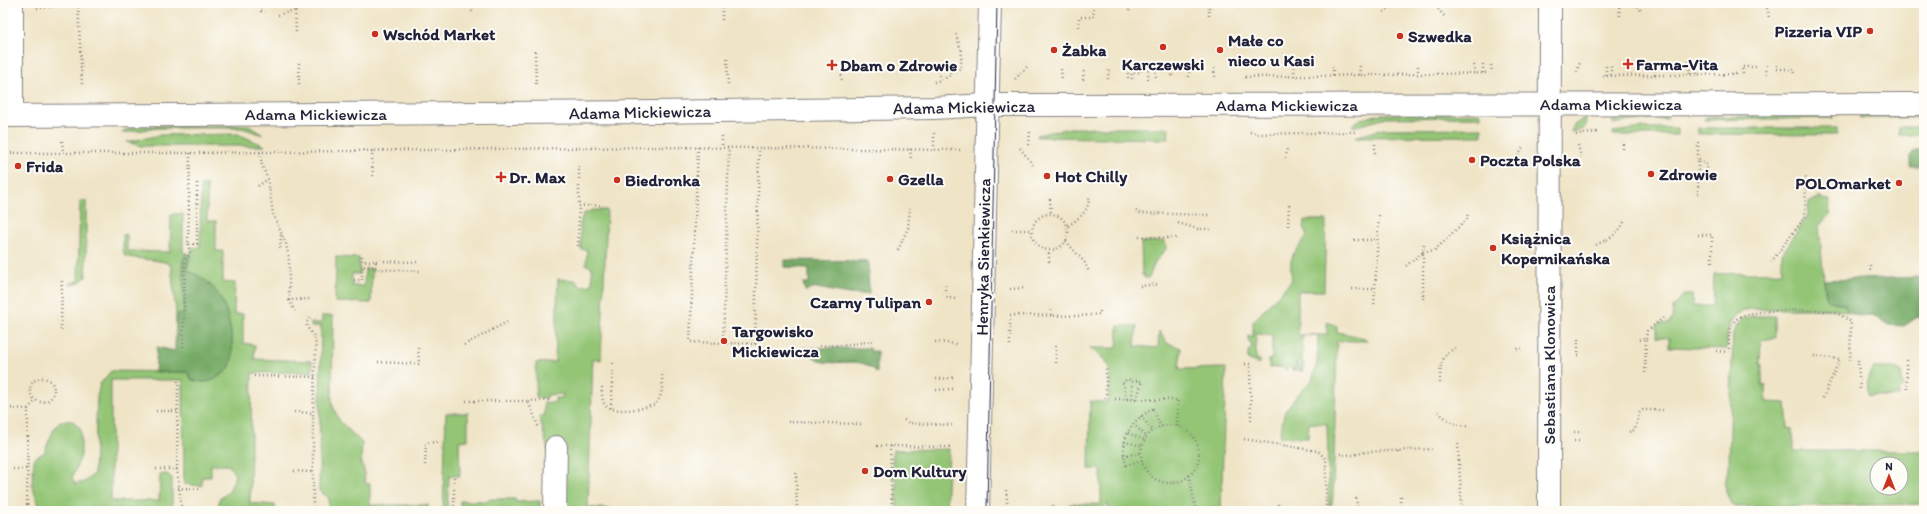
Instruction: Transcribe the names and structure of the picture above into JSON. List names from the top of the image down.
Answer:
{
  "streets": {
    "street": ["Adama Mickiewicza", "Henryka Sienkiewicza", "Sebastiana Klonowica"]
  },
  "crossings": [
    ["Adama Mickiewicza", "Henryka Sienkiewicza"],
    ["Adama Mickiewicza", "Sebastiana Klonowica"]
  ],
  "places": {
    "other": [
      "Pizzeria VIP",
      "Wschód Market",
      "Szwedka",
      "Karczewski",
      "Żabka",
      "Małe co nieco u Kasi",
      "Poczta Polska",
      "Frida",
      "Zdrowie",
      "Hot Chilly",
      "Gzella",
      "Biedronka",
      "POLOmarket",
      "Książnica Kopernikańska",
      "Czarny Tulipan",
      "Targowisko Mickiewicza",
      "Dom Kultury"
    ],
    "health": ["Farma-Vita", "Dbam o Zdrowie", "Dr. Max"]
  },
  "north": "top"
}
